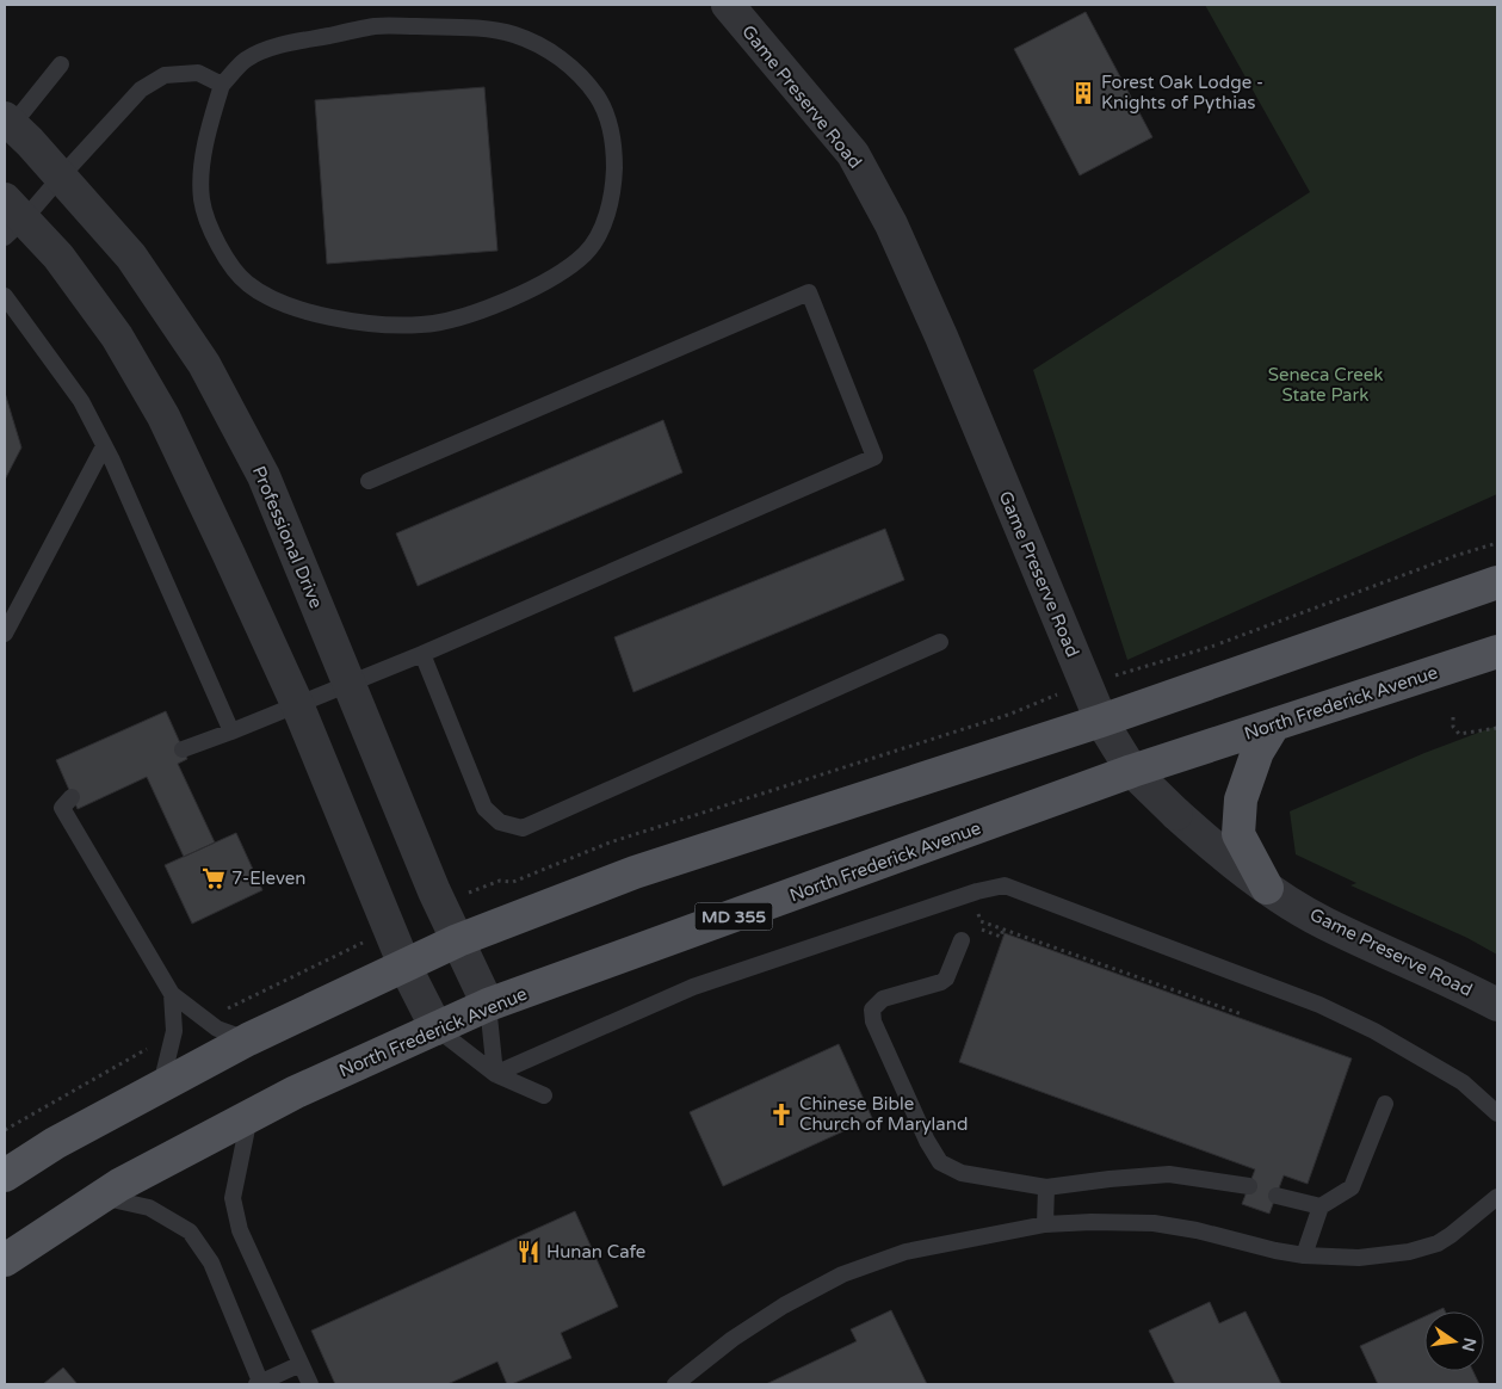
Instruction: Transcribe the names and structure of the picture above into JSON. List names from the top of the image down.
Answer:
{
  "streets": {
    "main road": ["North Frederick Avenue", "MD 355"],
    "street": ["Game Preserve Road", "Professional Drive"]
  },
  "crossings": [
    ["Game Preserve Road", "North Frederick Avenue"],
    ["Professional Drive", "North Frederick Avenue"]
  ],
  "parks": ["Seneca Creek State Park"],
  "places": {
    "building": ["Forest Oak Lodge - Knights of Pythias"],
    "supermarket": ["7-Eleven"],
    "church": ["Chinese Bible Church of Maryland"],
    "restaurant": ["Hunan Cafe"]
  },
  "north": "right"
}
